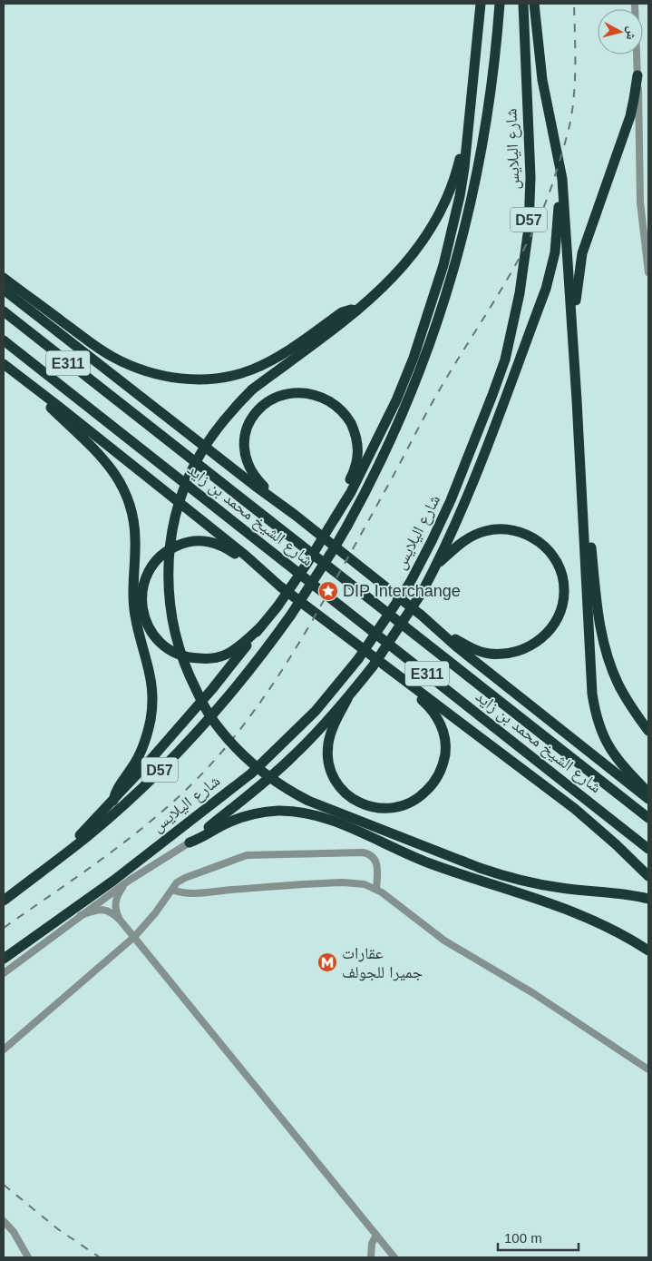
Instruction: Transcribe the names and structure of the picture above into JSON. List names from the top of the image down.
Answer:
{
  "streets": {
    "highway": [
      "شارع اليلايس",
      "D57",
      "E311",
      "شارع الشيخ محمد بن زايد"
    ]
  },
  "places": {
    "place": ["DIP Interchange"],
    "metro station": ["عقارات جميرا للجولف"]
  },
  "scale_bar": "100 m",
  "north": "right"
}
